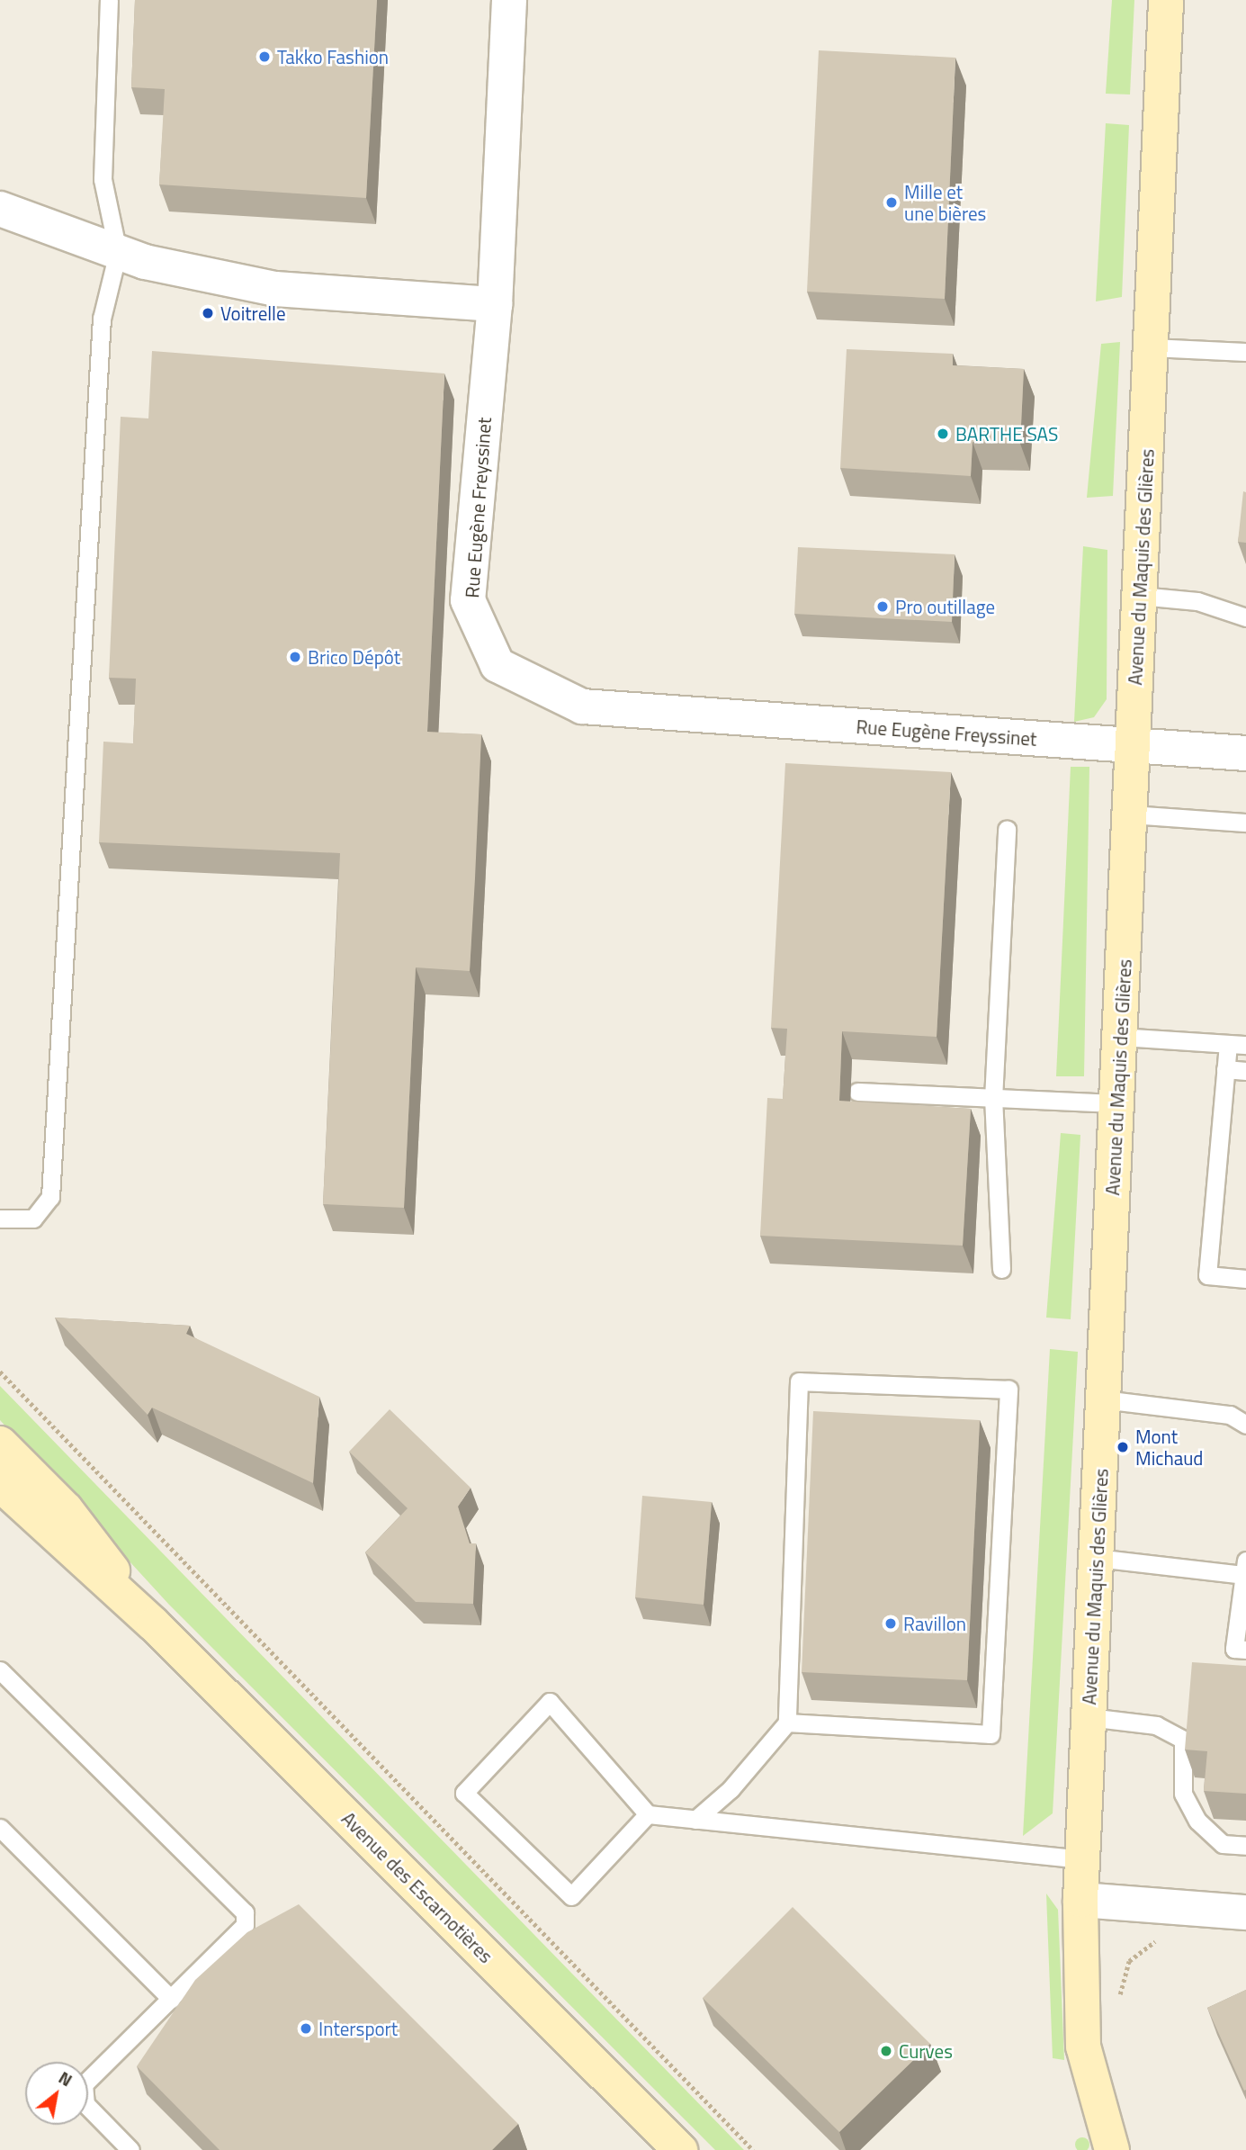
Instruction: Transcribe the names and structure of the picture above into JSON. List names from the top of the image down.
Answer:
{
  "streets": {
    "main road": ["Avenue du Maquis des Glières", "Avenue des Escarnotières"],
    "street": ["Rue Eugène Freyssinet"]
  },
  "crossings": [
    ["Rue Eugène Freyssinet", "Avenue du Maquis des Glières"]
  ],
  "places": [
    "Takko Fashion",
    "Mille et une bières",
    "Voitrelle",
    "BARTHE SAS",
    "Pro outillage",
    "Brico Dépôt",
    "Mont Michaud",
    "Ravillon",
    "Intersport",
    "Curves"
  ],
  "north": "top right"
}
